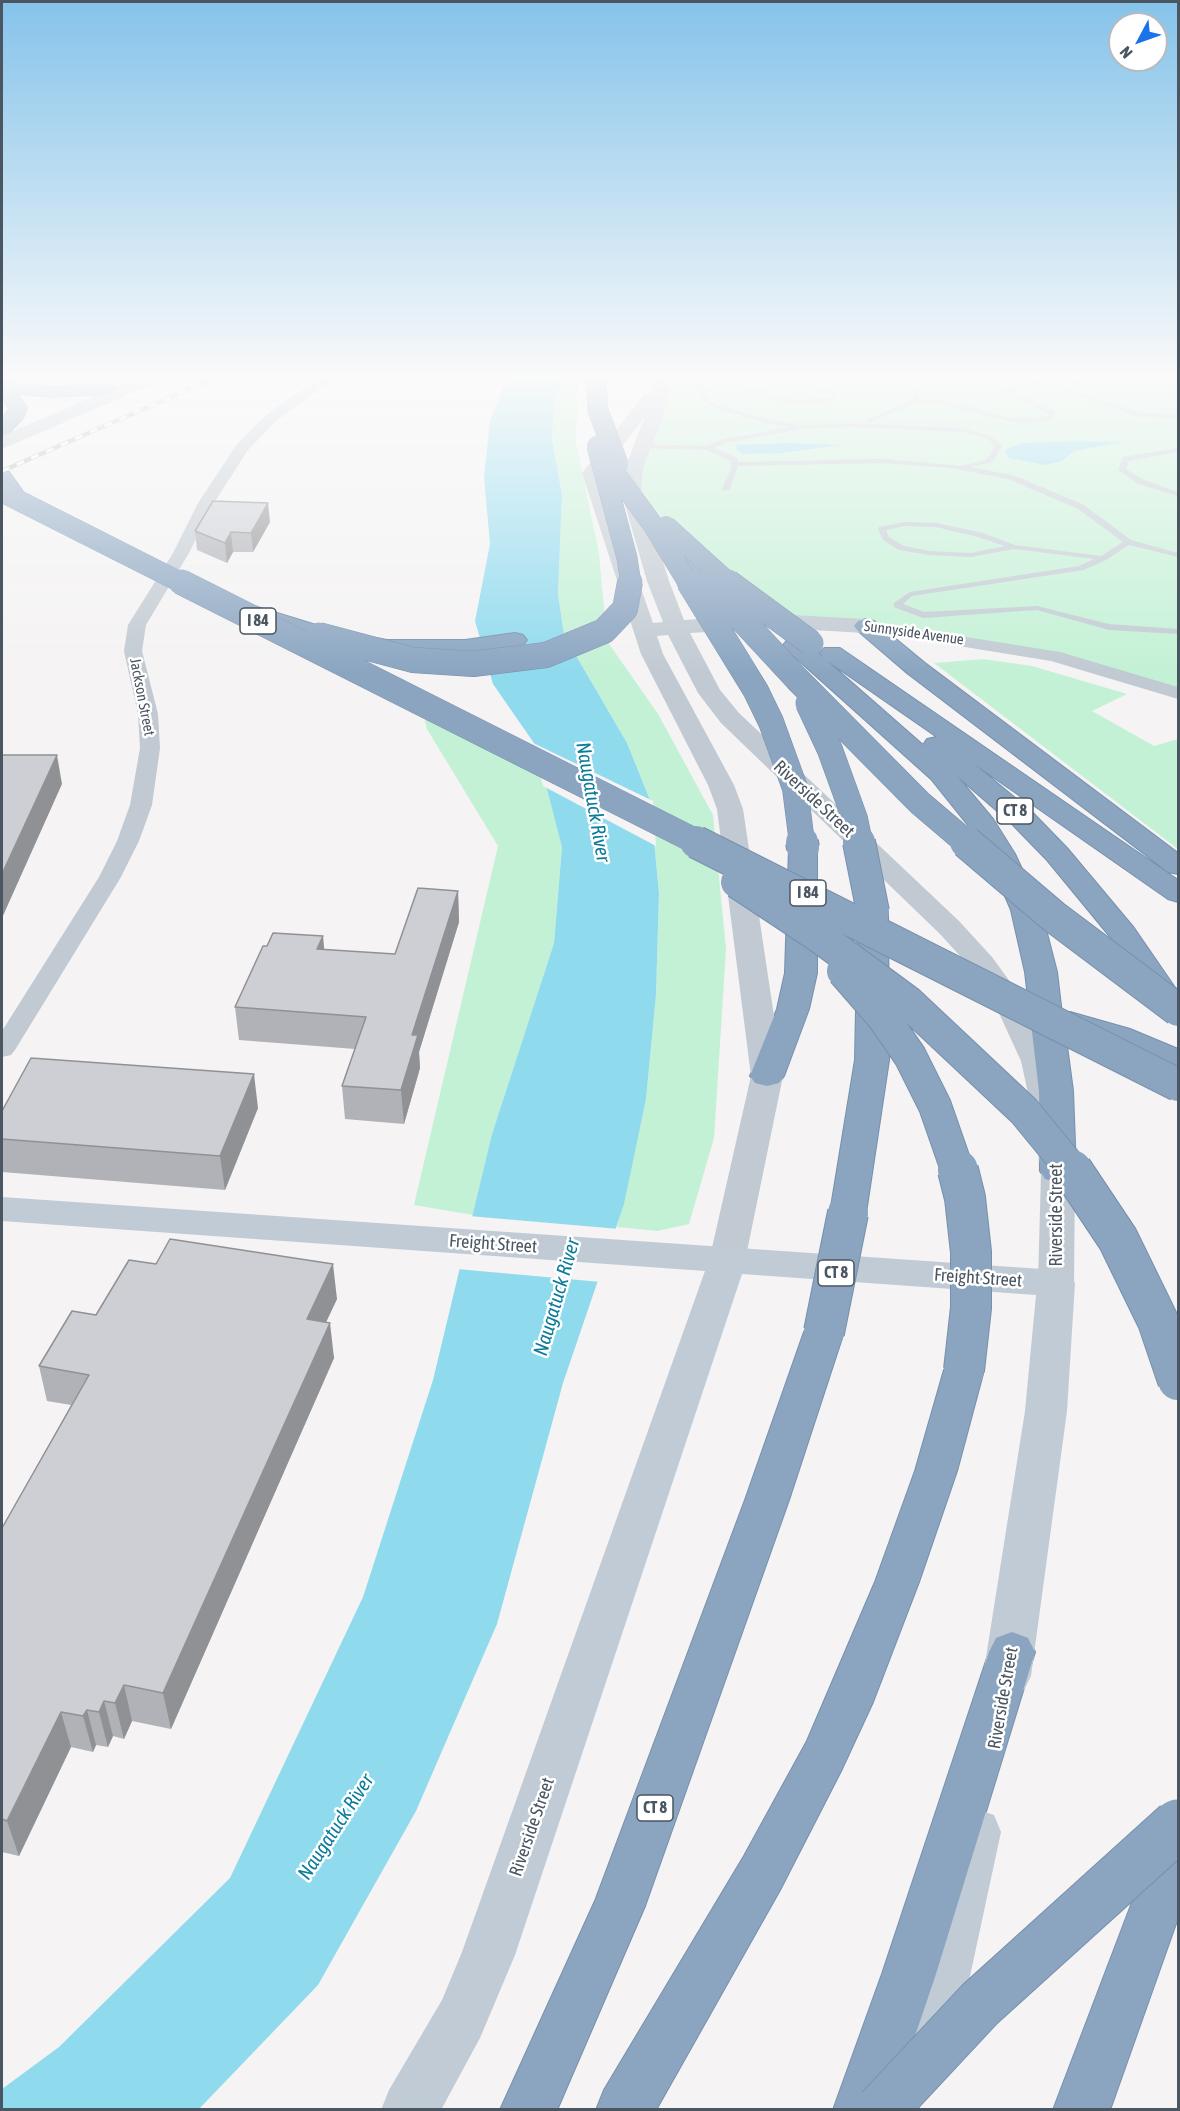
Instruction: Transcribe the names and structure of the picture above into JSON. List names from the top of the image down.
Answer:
{
  "streets": {
    "highway": ["I 84", "CT 8"],
    "main road": ["Riverside Street", "Freight Street"],
    "street": ["Sunnyside Avenue", "Jackson Street"]
  },
  "crossings": [
    ["Sunnyside Avenue", "Riverside Street"],
    ["Riverside Street", "Freight Street"]
  ],
  "water": ["Naugatuck River"],
  "north": "bottom left"
}
